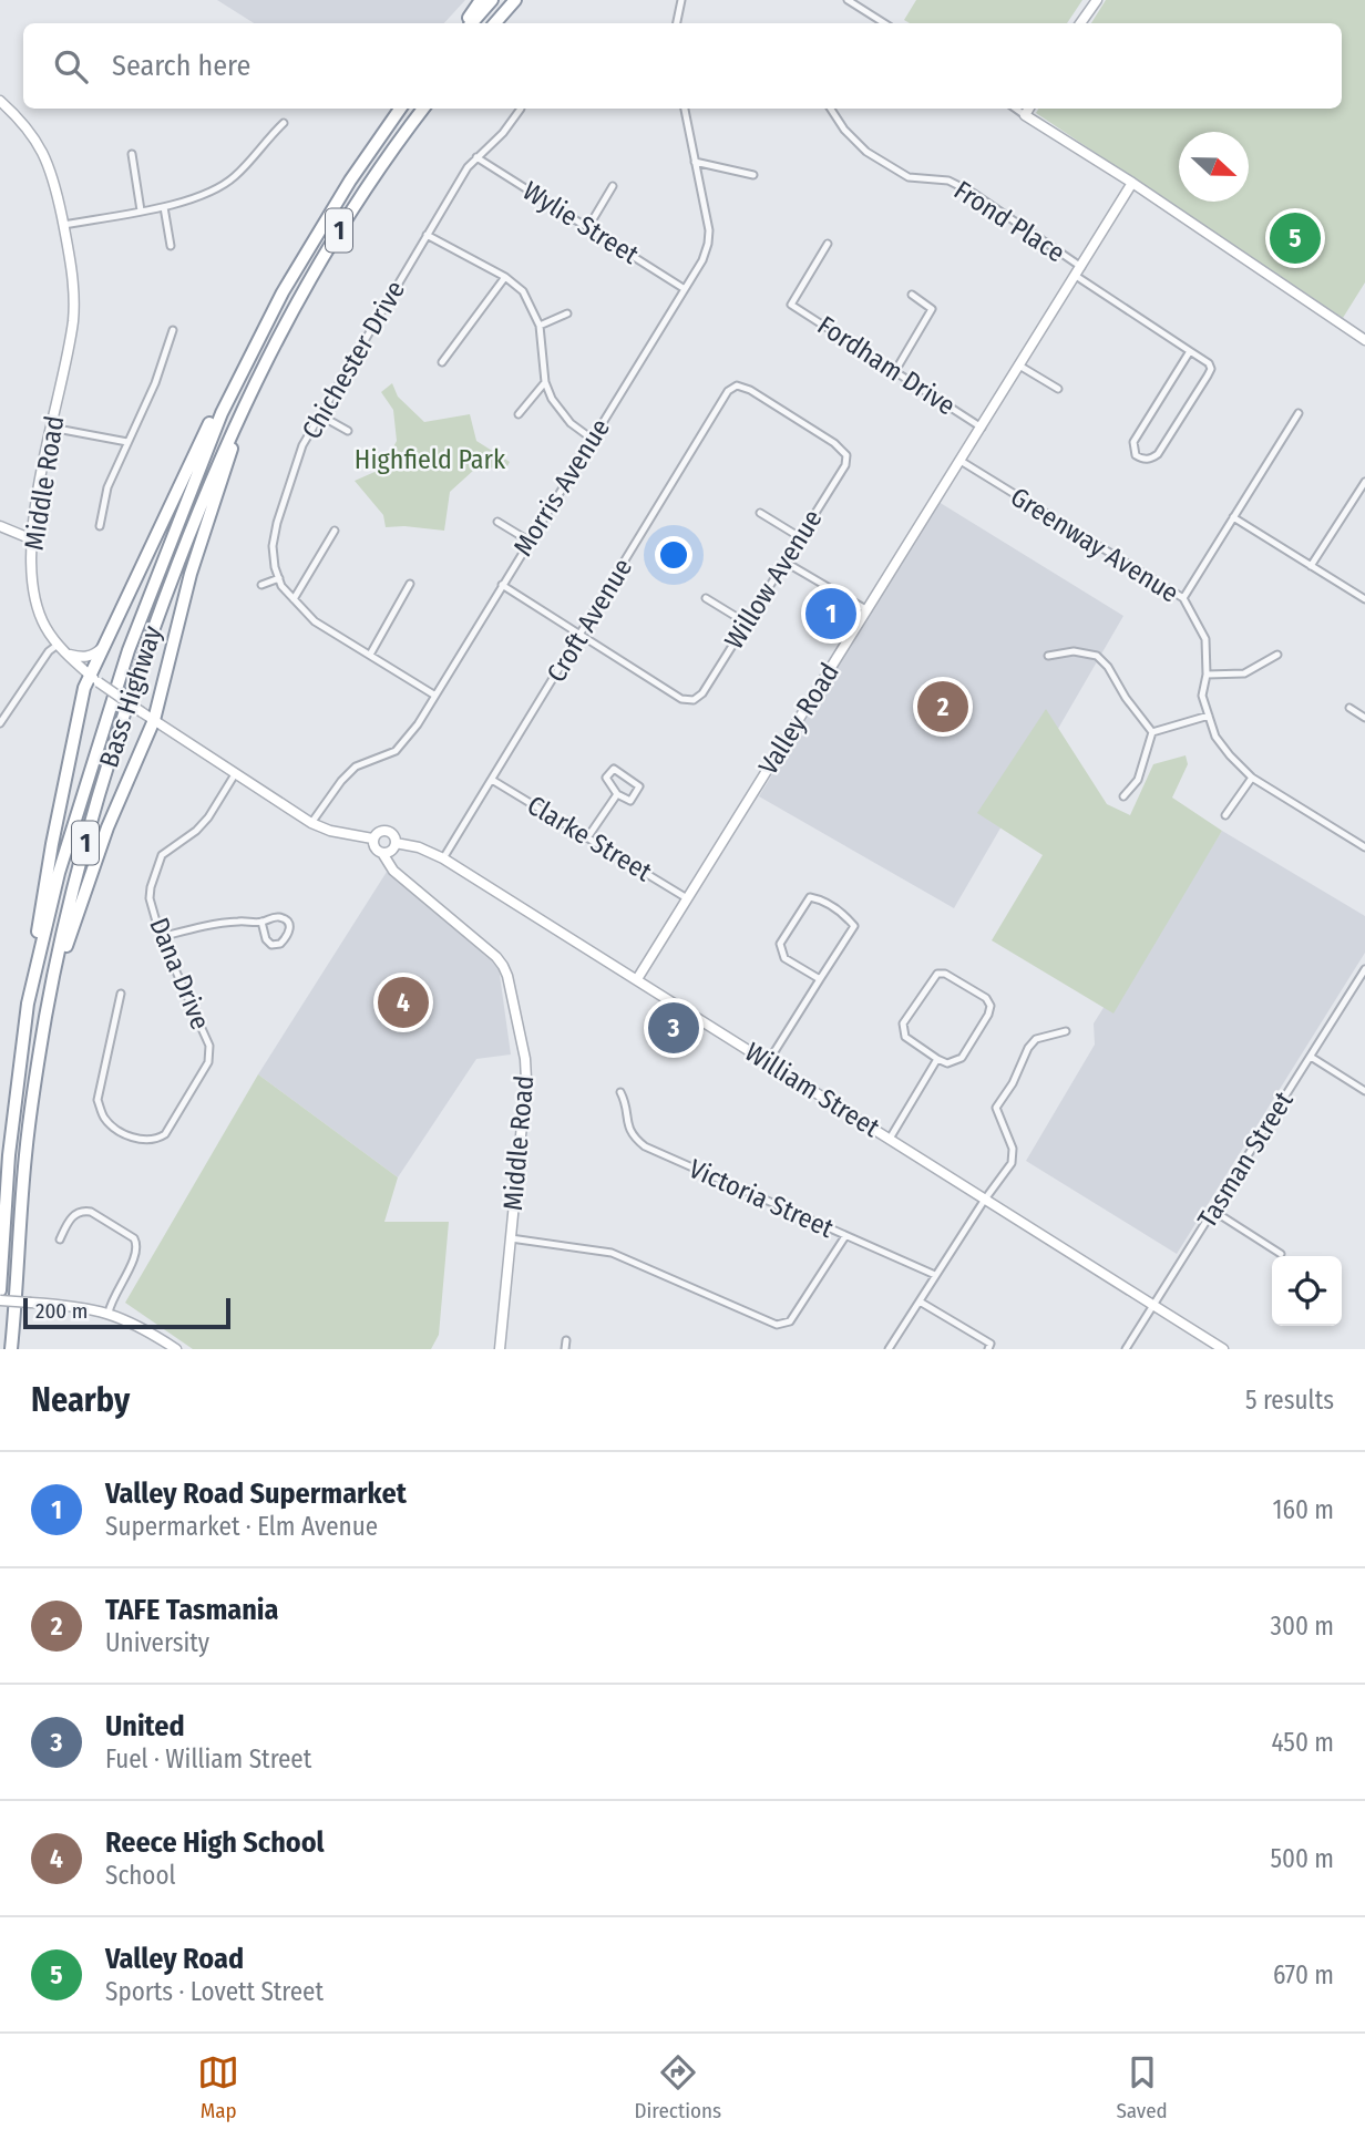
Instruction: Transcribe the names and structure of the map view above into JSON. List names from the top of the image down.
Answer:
{
  "streets": {
    "highway": ["1", "Bass Highway"],
    "street": [
      "Frond Place",
      "Wylie Street",
      "Chichester Drive",
      "Fordham Drive",
      "Middle Road",
      "Morris Avenue",
      "Greenway Avenue",
      "Willow Avenue",
      "Croft Avenue",
      "Valley Road",
      "Clarke Street",
      "Dana Drive",
      "William Street",
      "Tasman Street",
      "Victoria Street"
    ]
  },
  "crossings": [
    ["Frond Place", "Valley Road"],
    ["Wylie Street", "Chichester Drive"],
    ["Wylie Street", "Morris Avenue"],
    ["Chichester Drive", "Morris Avenue"],
    ["Fordham Drive", "Valley Road"],
    ["Middle Road", "Morris Avenue"],
    ["Middle Road", "Dana Drive"],
    ["Middle Road", "William Street"],
    ["Greenway Avenue", "Valley Road"],
    ["Willow Avenue", "Croft Avenue"],
    ["Croft Avenue", "Clarke Street"],
    ["Croft Avenue", "William Street"],
    ["Valley Road", "Clarke Street"],
    ["Valley Road", "William Street"],
    ["William Street", "Tasman Street"]
  ],
  "parks": ["Highfield Park"],
  "scale_bar": "200 m",
  "north": "right",
  "page": {
    "search": "Search here",
    "pins": [
      "5",
      "1",
      "2",
      "4",
      "3"
    ],
    "scale": "200 m",
    "heading": ["Nearby", "5 results"],
    "list": [
      {
        "mark": "1",
        "name": "Valley Road Supermarket",
        "note": "Supermarket · Elm Avenue",
        "value": "160 m"
      },
      {
        "mark": "2",
        "name": "TAFE Tasmania",
        "note": "University",
        "value": "300 m"
      },
      {
        "mark": "3",
        "name": "United",
        "note": "Fuel · William Street",
        "value": "450 m"
      },
      {
        "mark": "4",
        "name": "Reece High School",
        "note": "School",
        "value": "500 m"
      },
      {
        "mark": "5",
        "name": "Valley Road",
        "note": "Sports · Lovett Street",
        "value": "670 m"
      }
    ],
    "nav": ["Map", "Directions", "Saved"]
  }
}
